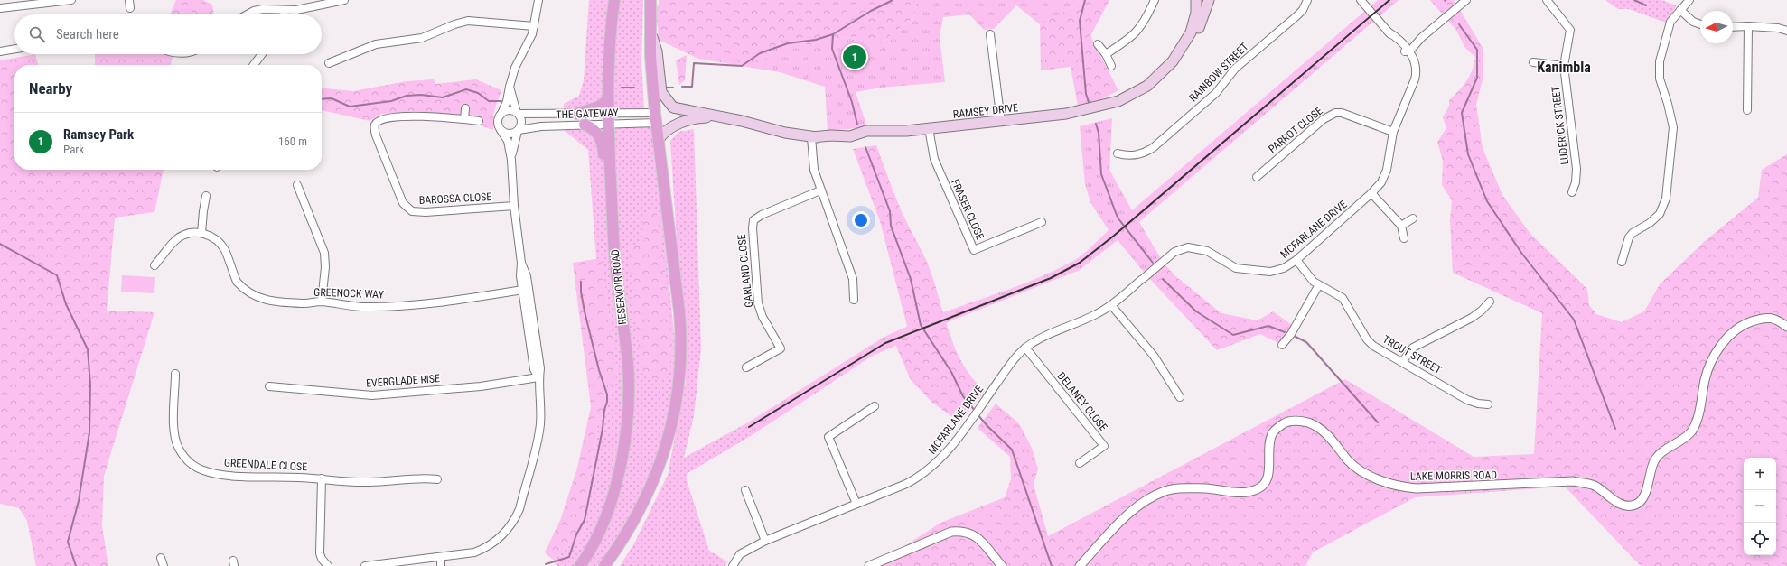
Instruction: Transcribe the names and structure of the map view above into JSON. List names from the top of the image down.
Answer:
{
  "streets": {
    "main road": ["RAMSEY DRIVE", "RESERVOIR ROAD"],
    "street": [
      "RAINBOW STREET",
      "THE GATEWAY",
      "LUDERICK STREET",
      "PARROT CLOSE",
      "BAROSSA CLOSE",
      "FRASER CLOSE",
      "MCFARLANE DRIVE",
      "GARLAND CLOSE",
      "GREENOCK WAY",
      "TROUT STREET",
      "EVERGLADE RISE",
      "DELANEY CLOSE",
      "GREENDALE CLOSE",
      "LAKE MORRIS ROAD"
    ]
  },
  "crossings": [
    ["RAMSEY DRIVE", "FRASER CLOSE"],
    ["THE GATEWAY", "RESERVOIR ROAD"],
    ["PARROT CLOSE", "MCFARLANE DRIVE"],
    ["MCFARLANE DRIVE", "TROUT STREET"],
    ["MCFARLANE DRIVE", "DELANEY CLOSE"]
  ],
  "districts": ["Kanimbla"],
  "north": "left",
  "page": {
    "search": "Search here",
    "pins": "1",
    "heading": "Nearby",
    "list": [
      {
        "mark": "1",
        "name": "Ramsey Park",
        "note": "Park",
        "value": "160 m"
      }
    ],
    "map_buttons": ["+", "−"]
  }
}
